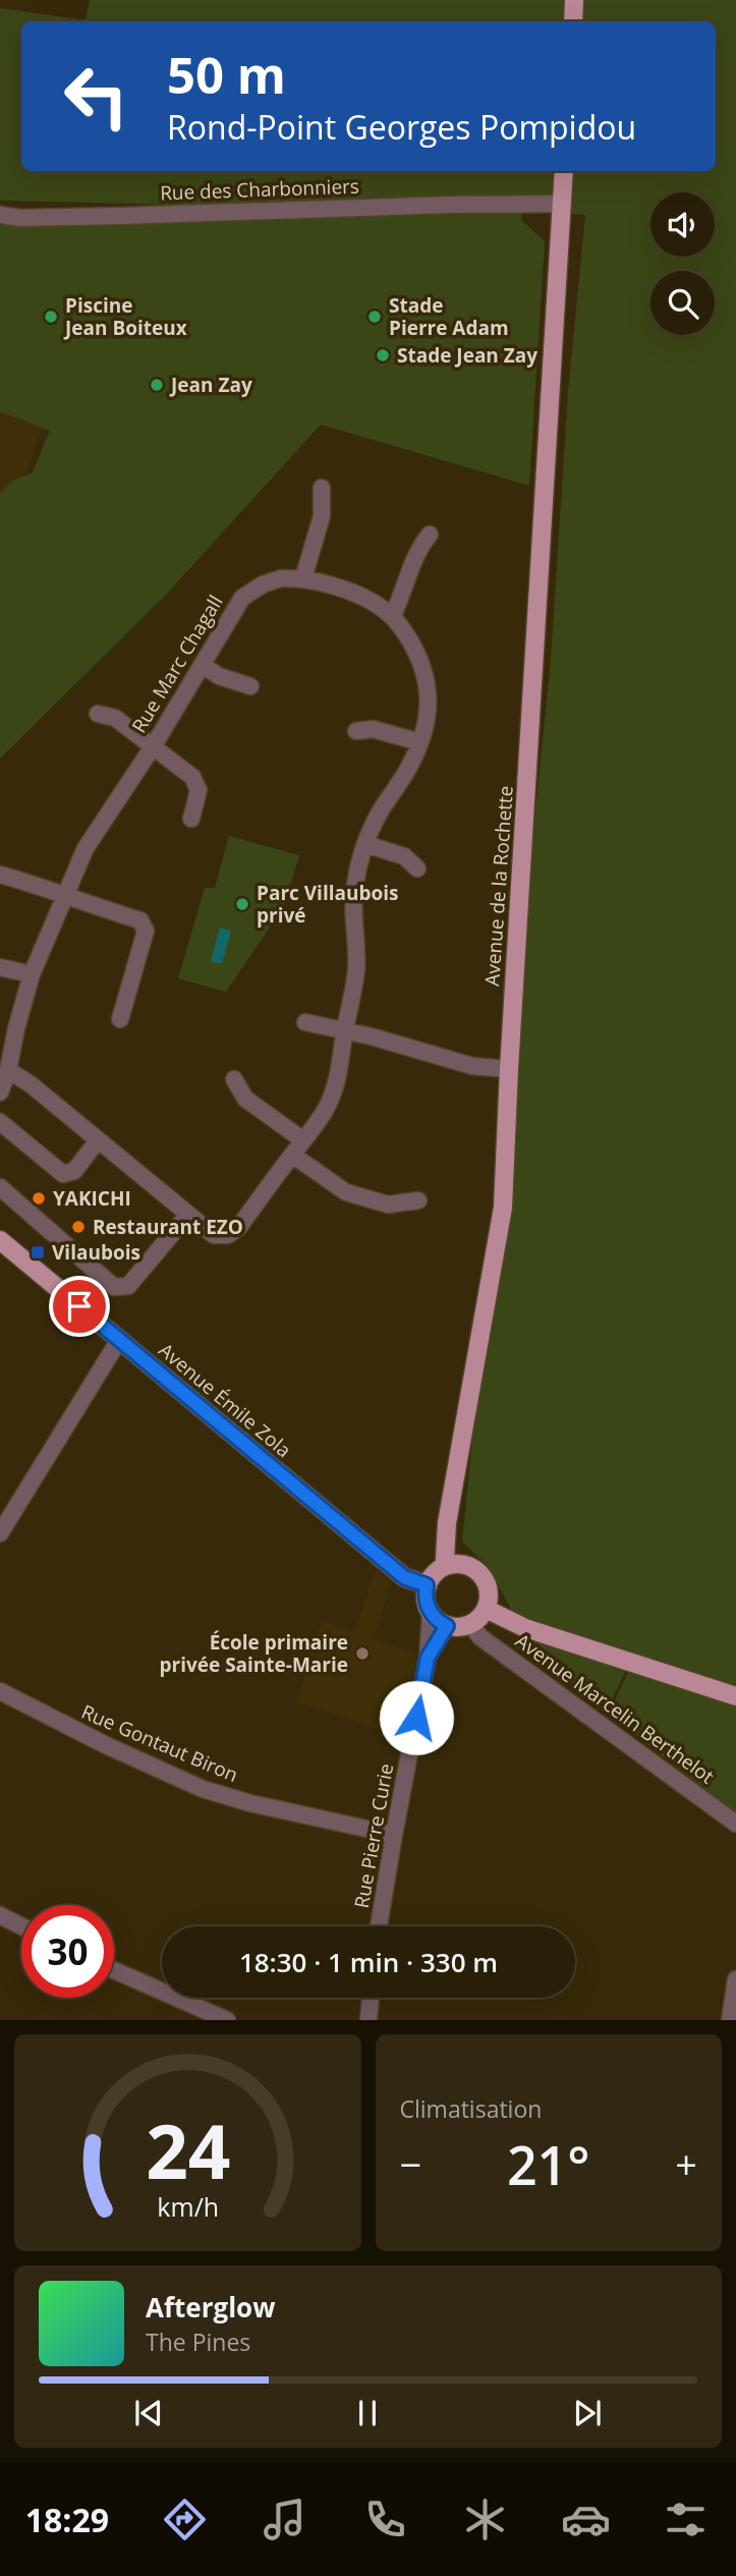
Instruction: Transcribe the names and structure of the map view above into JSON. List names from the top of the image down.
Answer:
{
  "streets": {
    "main road": ["Avenue de la Rochette", "Avenue Émile Zola"],
    "street": [
      "Rue des Charbonniers",
      "Rue Marc Chagall",
      "Avenue Marcelin Berthelot",
      "Rue Gontaut Biron",
      "Rue Pierre Curie"
    ]
  },
  "crossings": [
    ["Rue des Charbonniers", "Avenue de la Rochette"],
    ["Avenue de la Rochette", "Avenue Émile Zola"],
    ["Avenue de la Rochette", "Avenue Marcelin Berthelot"],
    ["Avenue de la Rochette", "Rue Pierre Curie"],
    ["Avenue Émile Zola", "Avenue Marcelin Berthelot"],
    ["Avenue Émile Zola", "Rue Pierre Curie"],
    ["Avenue Marcelin Berthelot", "Rue Pierre Curie"],
    ["Rue Gontaut Biron", "Rue Pierre Curie"]
  ],
  "places": {
    "other": [
      "Piscine Jean Boiteux",
      "Stade Pierre Adam",
      "Stade Jean Zay",
      "Jean Zay",
      "Parc Villaubois privé",
      "YAKICHI",
      "Restaurant EZO",
      "École primaire privée Sainte-Marie"
    ],
    "transit": ["Vilaubois"]
  },
  "page": {
    "turn": ["50 m", "Rond-Point Georges Pompidou"],
    "limit": "30",
    "trip": "18:30 · 1 min · 330 m",
    "tile": "Climatisation",
    "heat": ["−", "21°", "+"],
    "song": ["Afterglow", "The Pines"],
    "tabs": "18:29",
    "gauge": ["24", "km/h"]
  }
}
